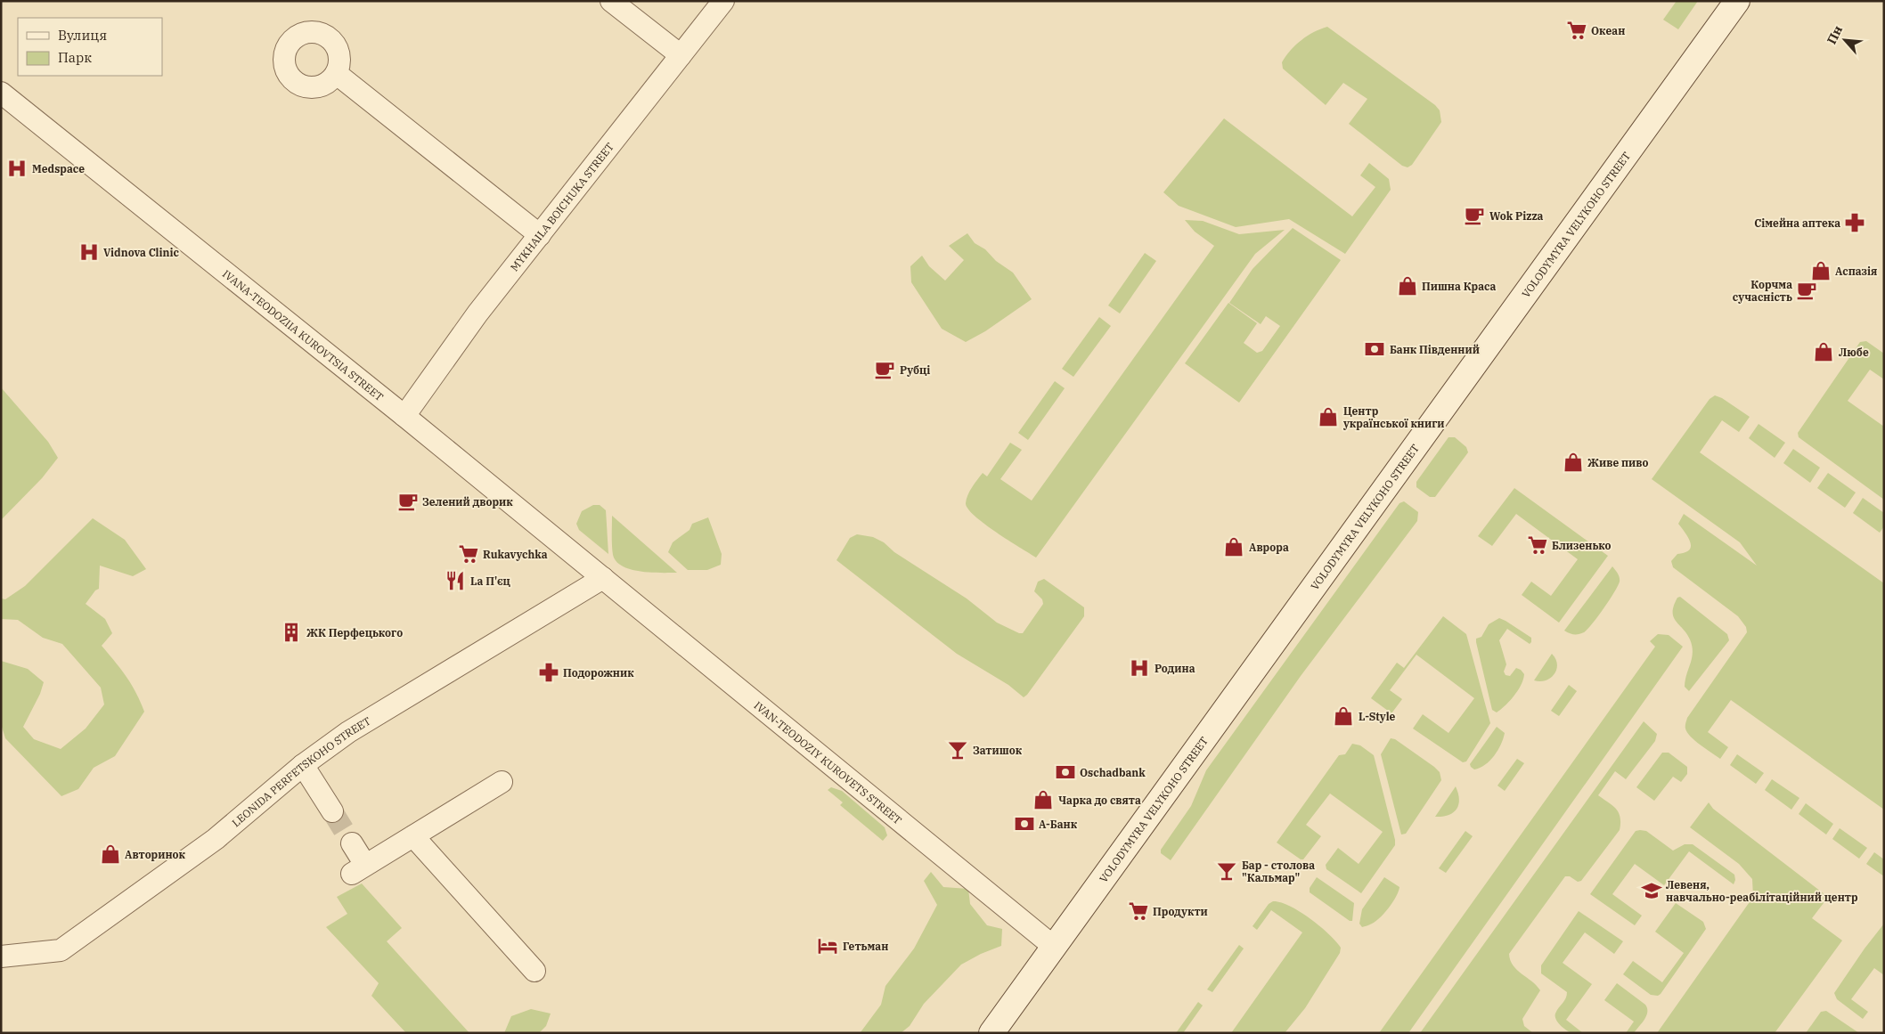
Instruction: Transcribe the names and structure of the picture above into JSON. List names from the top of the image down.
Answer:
{
  "streets": {
    "main road": ["VOLODYMYRA VELYKOHO STREET"],
    "street": [
      "MYKHAILA BOICHUKA STREET",
      "IVANA-TEODOZIIA KUROVTSIA STREET",
      "IVAN-TEODOZIY KUROVETS STREET",
      "LEONIDA PERFETSKOHO STREET"
    ]
  },
  "crossings": [
    ["MYKHAILA BOICHUKA STREET", "IVANA-TEODOZIIA KUROVTSIA STREET"],
    ["VOLODYMYRA VELYKOHO STREET", "IVAN-TEODOZIY KUROVETS STREET"],
    ["IVANA-TEODOZIIA KUROVTSIA STREET", "IVAN-TEODOZIY KUROVETS STREET"],
    ["IVANA-TEODOZIIA KUROVTSIA STREET", "LEONIDA PERFETSKOHO STREET"],
    ["IVAN-TEODOZIY KUROVETS STREET", "LEONIDA PERFETSKOHO STREET"]
  ],
  "places": {
    "supermarket": [
      "Океан",
      "Близенько",
      "Rukavychka",
      "Продукти"
    ],
    "hospital": ["Medspace", "Vidnova Clinic", "Родина"],
    "cafe": [
      "Wok Pizza",
      "Корчма сучасність",
      "Рубці",
      "Зелений дворик"
    ],
    "pharmacy": ["Сімейна аптека", "Подорожник"],
    "shop": [
      "Аспазія",
      "Пишна Краса",
      "Любе",
      "Центр української книги",
      "Живе пиво",
      "Аврора",
      "L-Style",
      "Чарка до свята",
      "Авторинок"
    ],
    "bank": ["Банк Південний", "Oschadbank", "А-Банк"],
    "restaurant": ["La П'єц"],
    "building": ["ЖК Перфецького"],
    "bar": ["Затишок", "Бар - столова \"Кальмар\""],
    "school or university": ["Левеня, навчально-реабілітаційний центр"],
    "hotel": ["Гетьман"]
  },
  "legend": ["Вулиця", "Парк"],
  "north": "top left"
}
